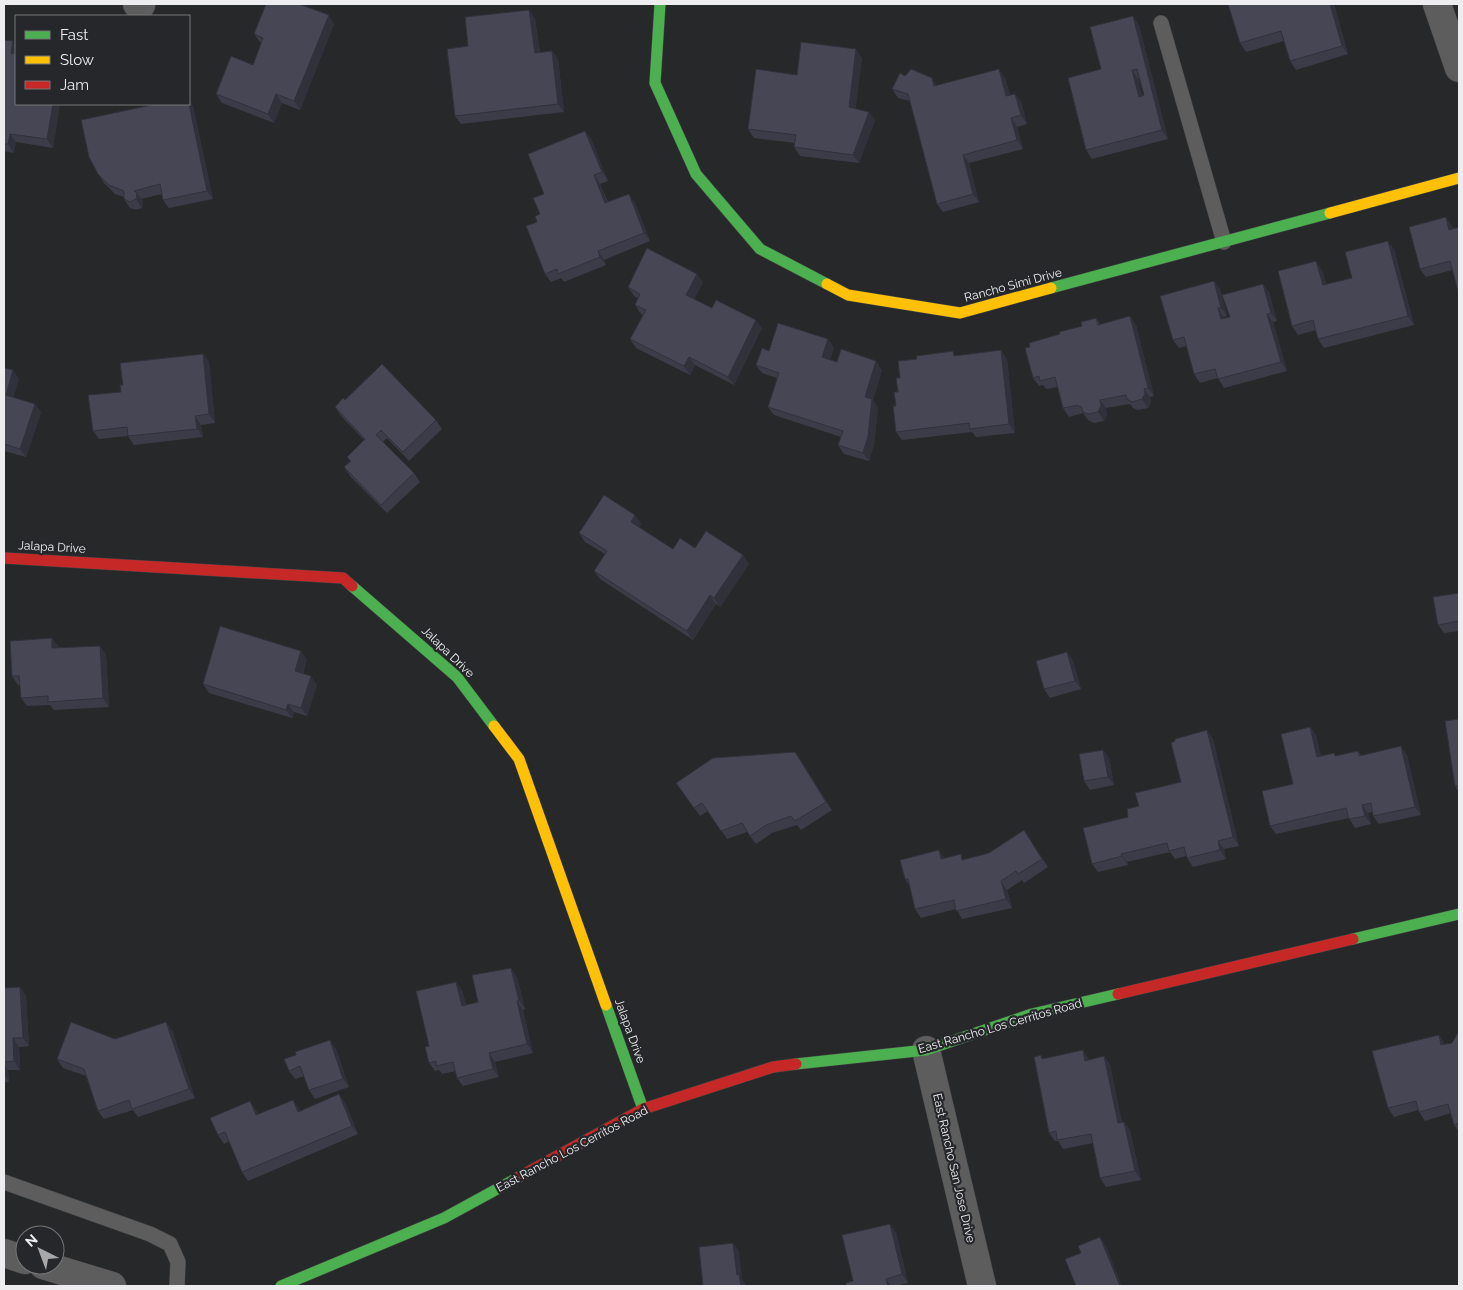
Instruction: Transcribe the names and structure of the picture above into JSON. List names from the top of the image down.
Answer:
{
  "streets": {
    "street": [
      "Rancho Simi Drive",
      "Jalapa Drive",
      "East Rancho Los Cerritos Road",
      "East Rancho San Jose Drive"
    ]
  },
  "crossings": [
    ["Jalapa Drive", "East Rancho Los Cerritos Road"],
    ["East Rancho Los Cerritos Road", "East Rancho San Jose Drive"]
  ],
  "legend": ["Fast", "Slow", "Jam"],
  "north": "top left"
}
